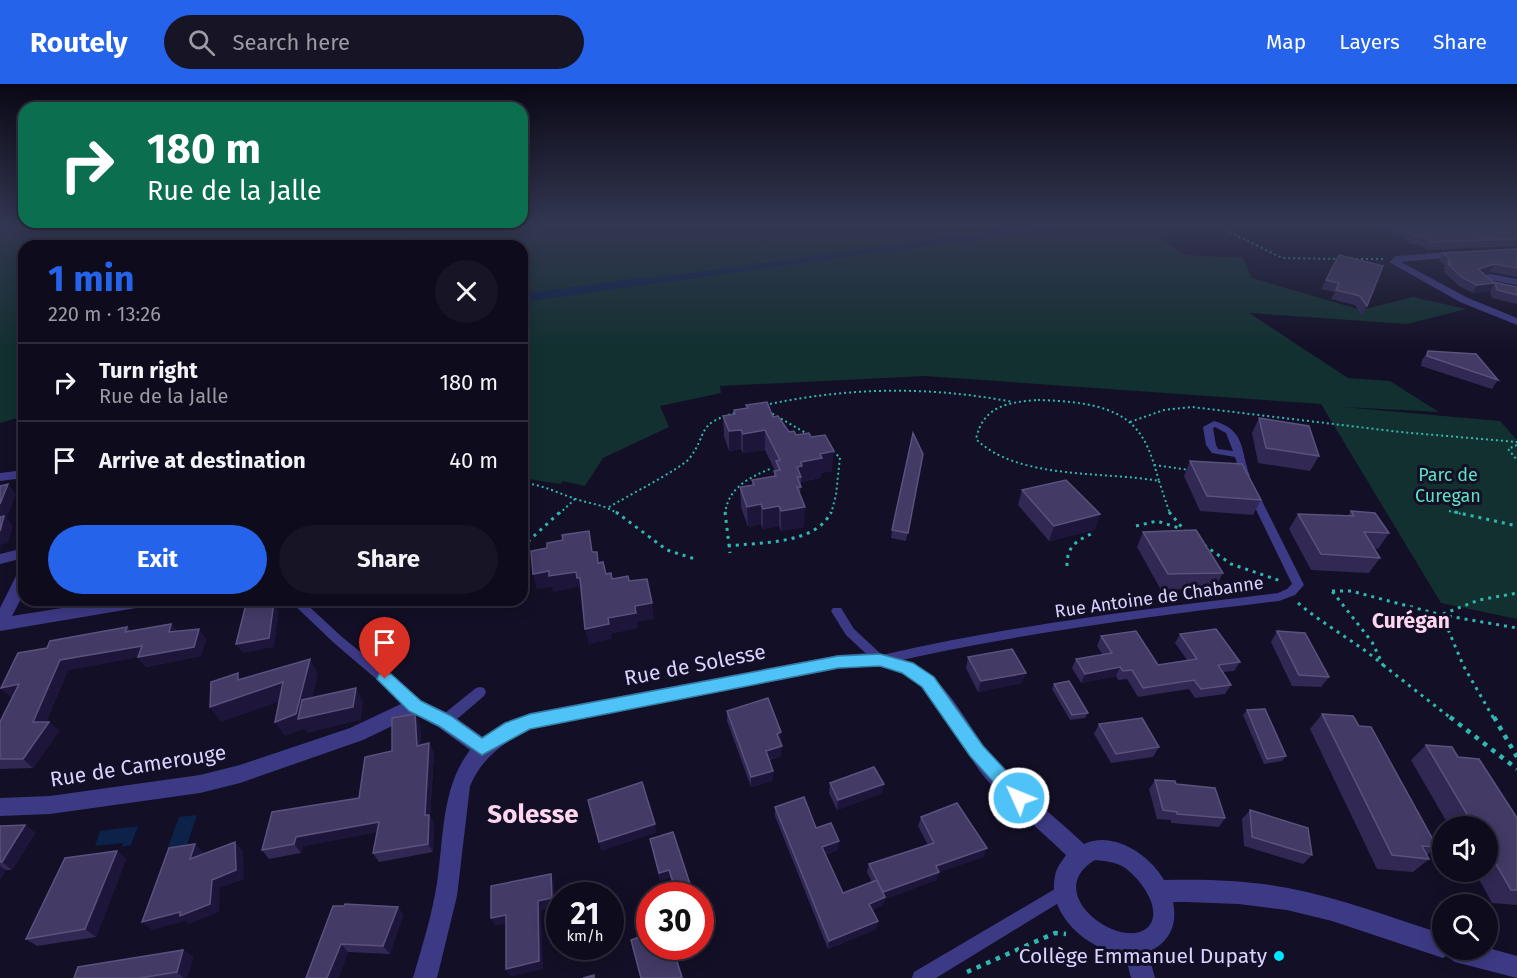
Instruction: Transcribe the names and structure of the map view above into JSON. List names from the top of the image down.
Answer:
{
  "streets": {
    "street": ["Rue de Solesse", "Rue de Camerouge"],
    "lane": ["Rue Antoine de Chabanne"]
  },
  "crossings": [
    ["Rue Antoine de Chabanne", "Rue de Solesse"]
  ],
  "districts": ["Curégan", "Solesse"],
  "parks": ["Parc de Curegan"],
  "places": ["Collège Emmanuel Dupaty"],
  "page": {
    "header": "Routely",
    "search": "Search here",
    "nav": ["Map", "Layers", "Share"],
    "turn": ["180 m", "Rue de la Jalle"],
    "heading": ["1 min", "220 m · 13:26"],
    "list": [
      {
        "name": "Turn right",
        "note": "Rue de la Jalle",
        "value": "180 m"
      },
      {
        "name": "Arrive at destination",
        "value": "40 m"
      }
    ],
    "buttons": ["Exit", "Share"],
    "speed": "21 km/h",
    "limit": "30"
  }
}
